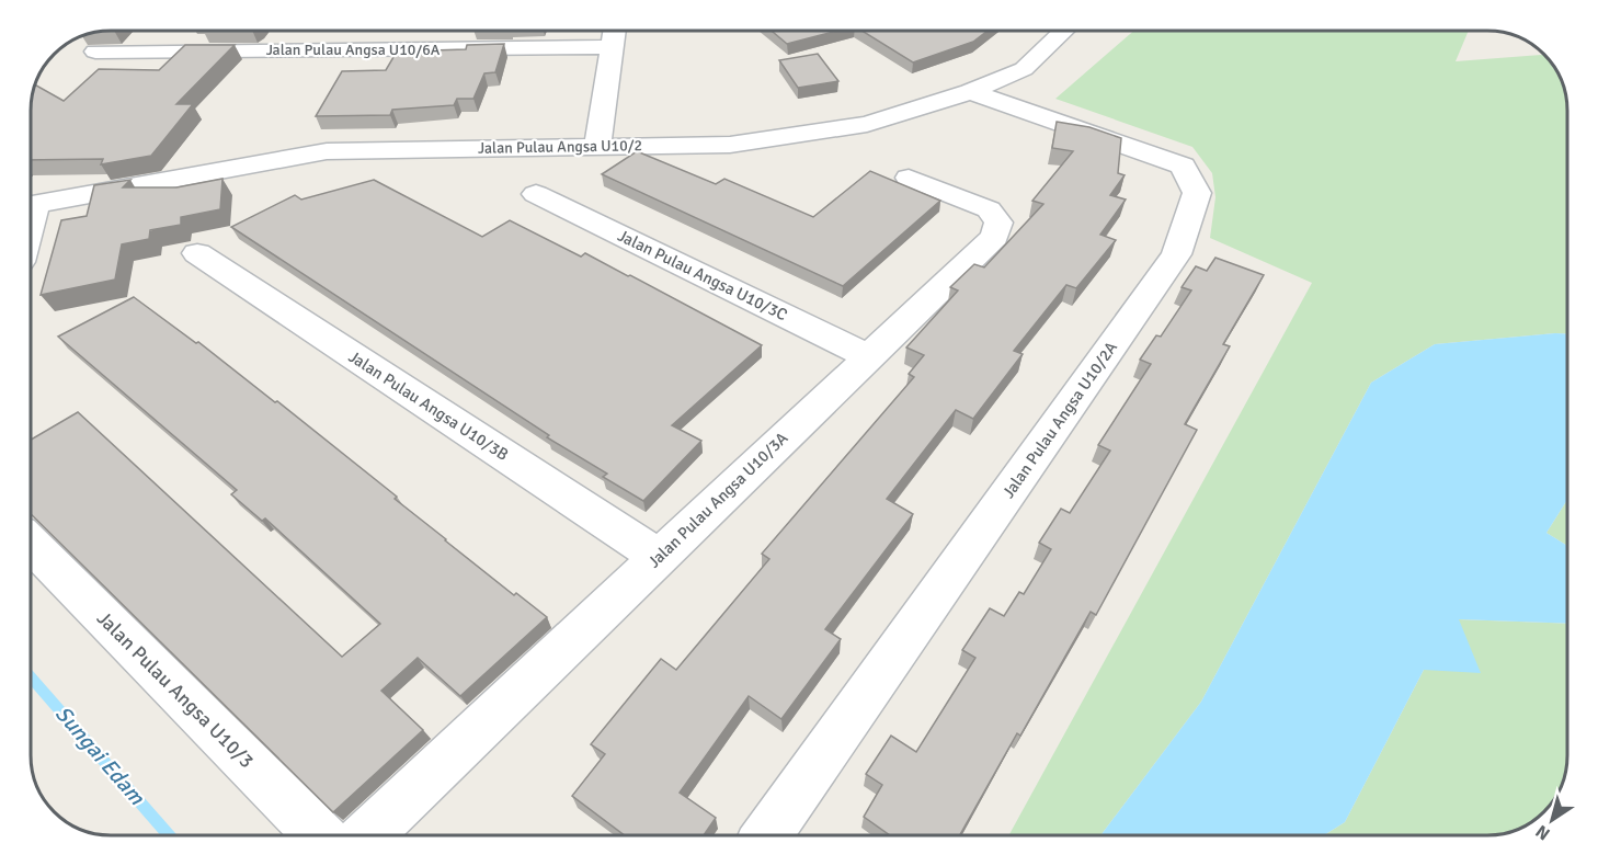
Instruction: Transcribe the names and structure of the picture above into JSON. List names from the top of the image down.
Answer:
{
  "streets": {
    "street": [
      "Jalan Pulau Angsa U10/6A",
      "Jalan Pulau Angsa U10/2",
      "Jalan Pulau Angsa U10/3C",
      "Jalan Pulau Angsa U10/3B",
      "Jalan Pulau Angsa U10/2A",
      "Jalan Pulau Angsa U10/3A",
      "Jalan Pulau Angsa U10/3"
    ]
  },
  "crossings": [
    ["Jalan Pulau Angsa U10/2", "Jalan Pulau Angsa U10/2A"],
    ["Jalan Pulau Angsa U10/3C", "Jalan Pulau Angsa U10/3A"],
    ["Jalan Pulau Angsa U10/3B", "Jalan Pulau Angsa U10/3A"]
  ],
  "water": ["Sungai Edam"],
  "north": "bottom left"
}
